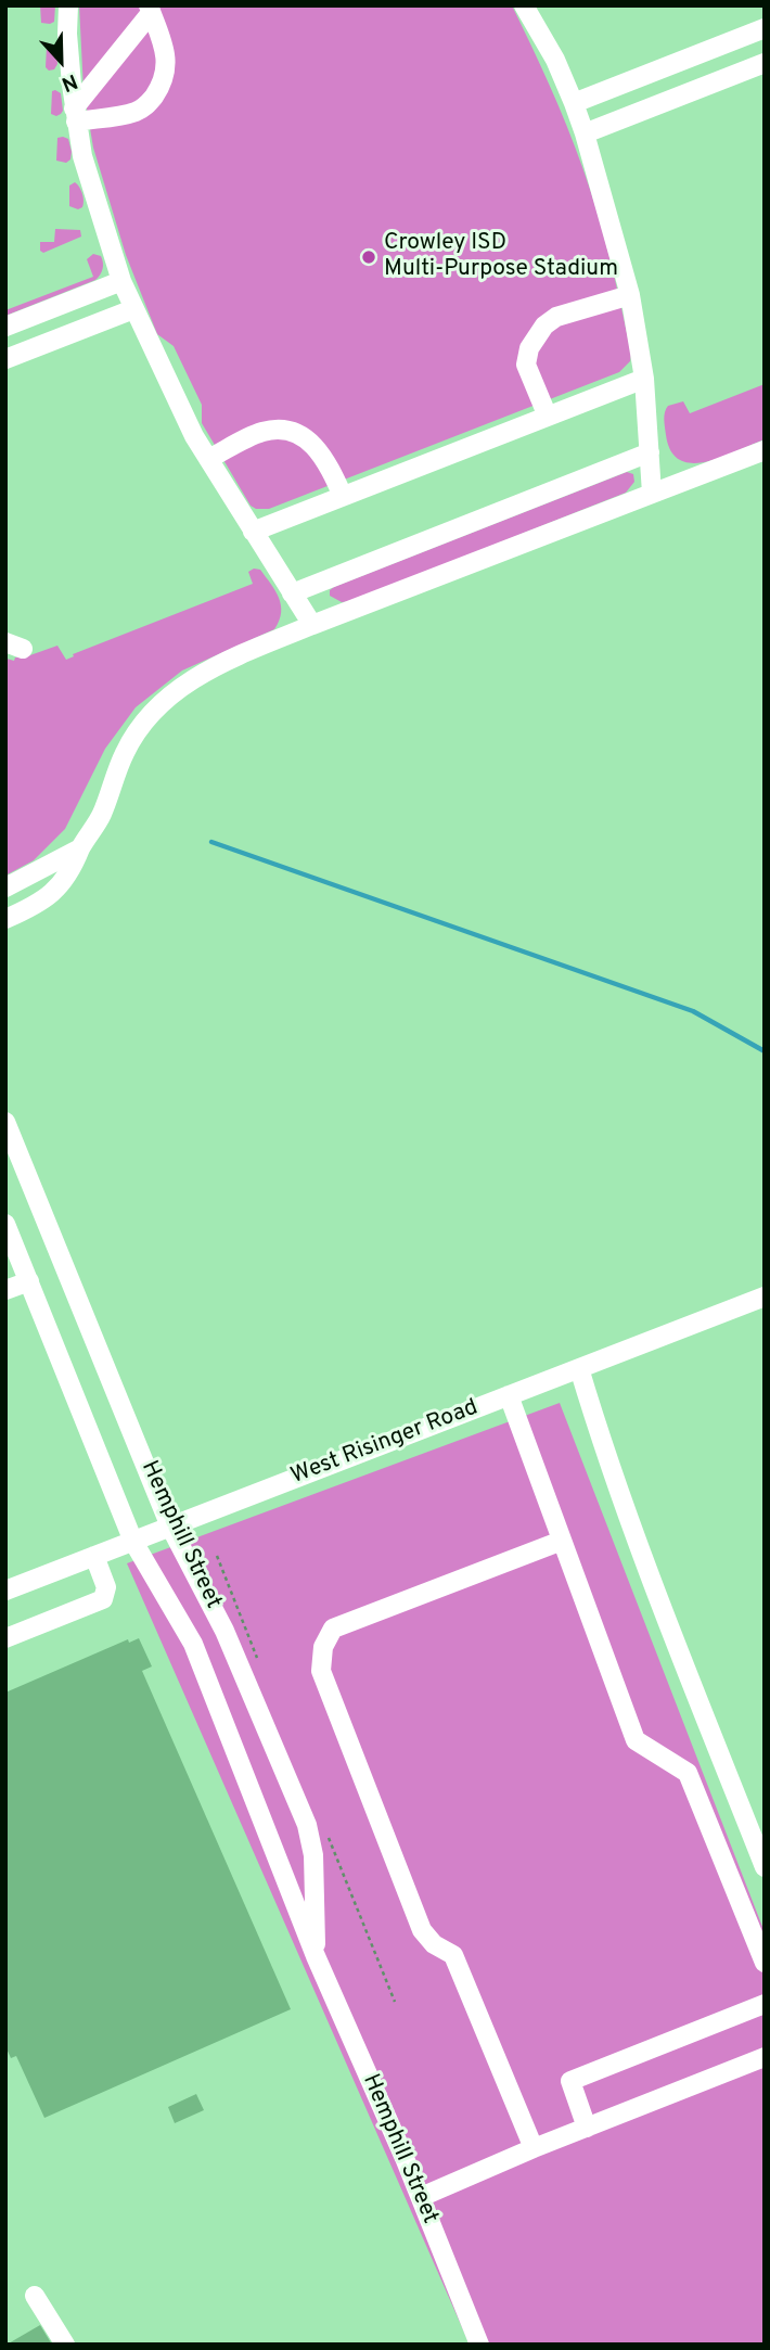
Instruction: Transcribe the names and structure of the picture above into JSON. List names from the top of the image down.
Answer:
{
  "streets": {
    "street": ["West Risinger Road", "Hemphill Street"]
  },
  "crossings": [
    ["West Risinger Road", "Hemphill Street"]
  ],
  "places": ["Crowley ISD Multi-Purpose Stadium"],
  "north": "bottom"
}
